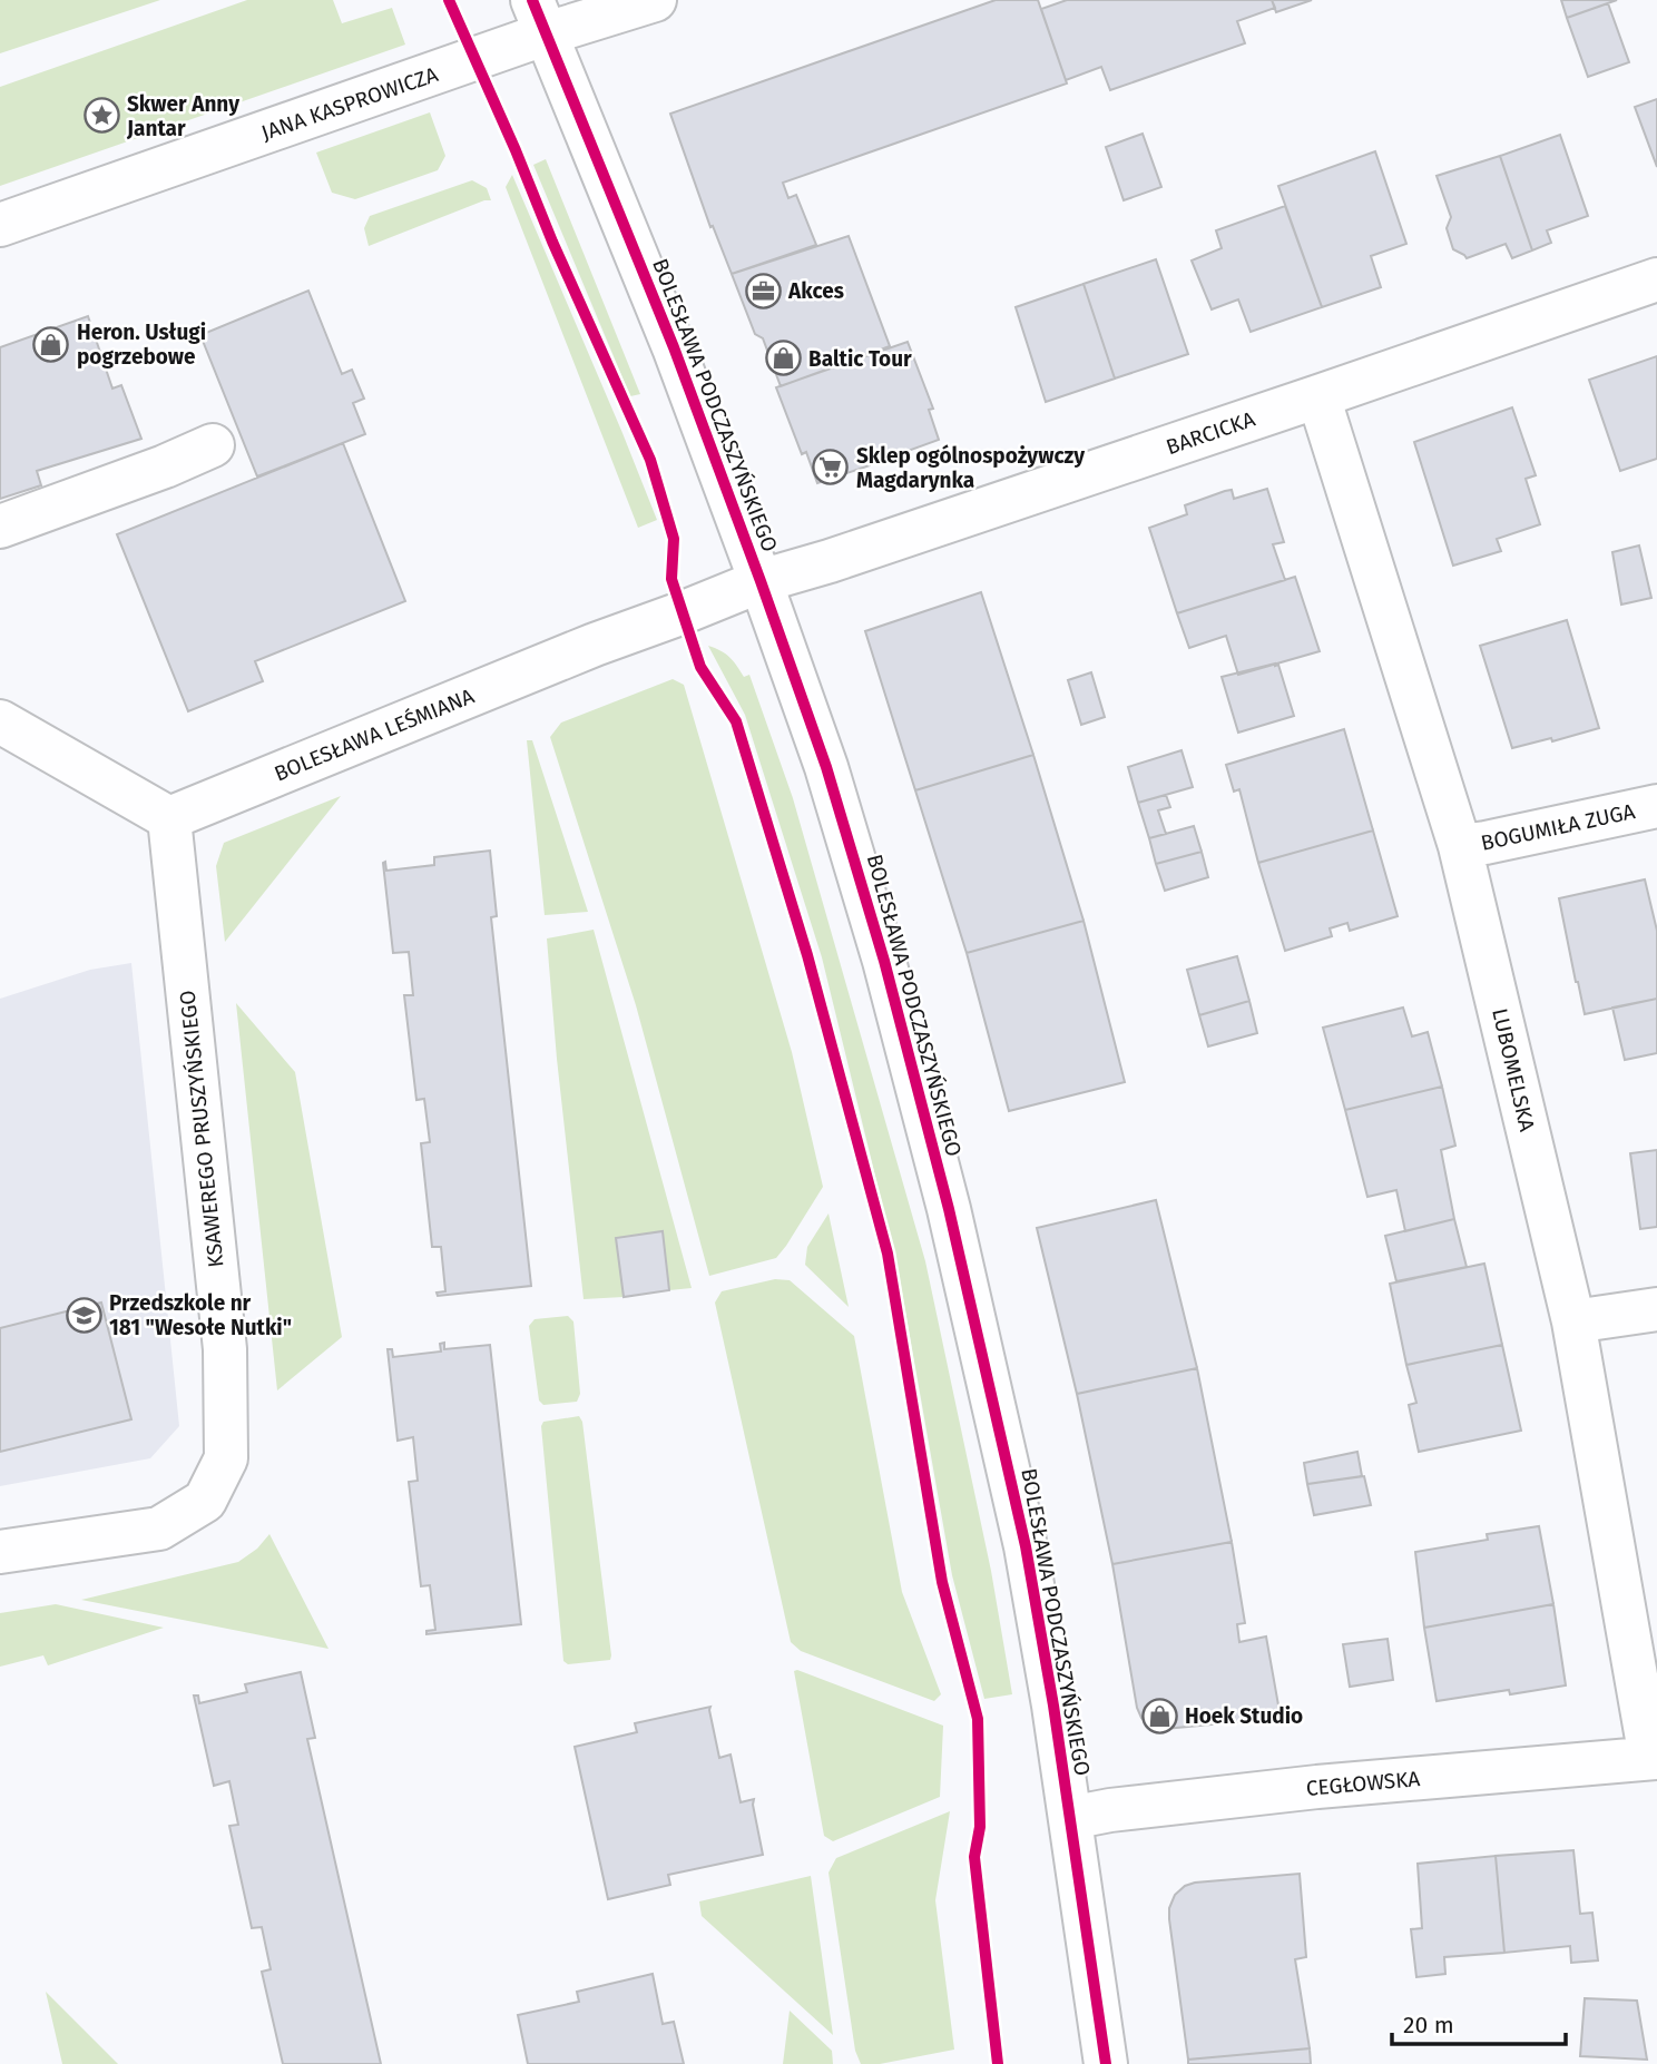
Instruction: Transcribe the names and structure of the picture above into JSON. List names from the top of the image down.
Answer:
{
  "streets": {
    "street": [
      "JANA KASPROWICZA",
      "BOLESŁAWA PODCZASZYŃSKIEGO",
      "BARCICKA",
      "BOLESŁAWA LEŚMIANA",
      "BOGUMIŁA ZUGA",
      "LUBOMELSKA",
      "KSAWEREGO PRUSZYŃSKIEGO",
      "CEGŁOWSKA"
    ]
  },
  "crossings": [
    ["JANA KASPROWICZA", "BOLESŁAWA PODCZASZYŃSKIEGO"],
    ["BOLESŁAWA PODCZASZYŃSKIEGO", "BARCICKA"],
    ["BOLESŁAWA PODCZASZYŃSKIEGO", "BOLESŁAWA LEŚMIANA"],
    ["BOLESŁAWA PODCZASZYŃSKIEGO", "CEGŁOWSKA"],
    ["BARCICKA", "BOLESŁAWA LEŚMIANA"],
    ["BARCICKA", "LUBOMELSKA"],
    ["BOLESŁAWA LEŚMIANA", "KSAWEREGO PRUSZYŃSKIEGO"],
    ["BOGUMIŁA ZUGA", "LUBOMELSKA"],
    ["LUBOMELSKA", "CEGŁOWSKA"]
  ],
  "places": {
    "place": ["Skwer Anny Jantar"],
    "office": ["Akces"],
    "shop": ["Heron. Usługi pogrzebowe", "Baltic Tour", "Hoek Studio"],
    "supermarket": ["Sklep ogólnospożywczy Magdarynka"],
    "school or university": ["Przedszkole nr 181 \"Wesołe Nutki\""]
  },
  "scale_bar": "20 m"
}
